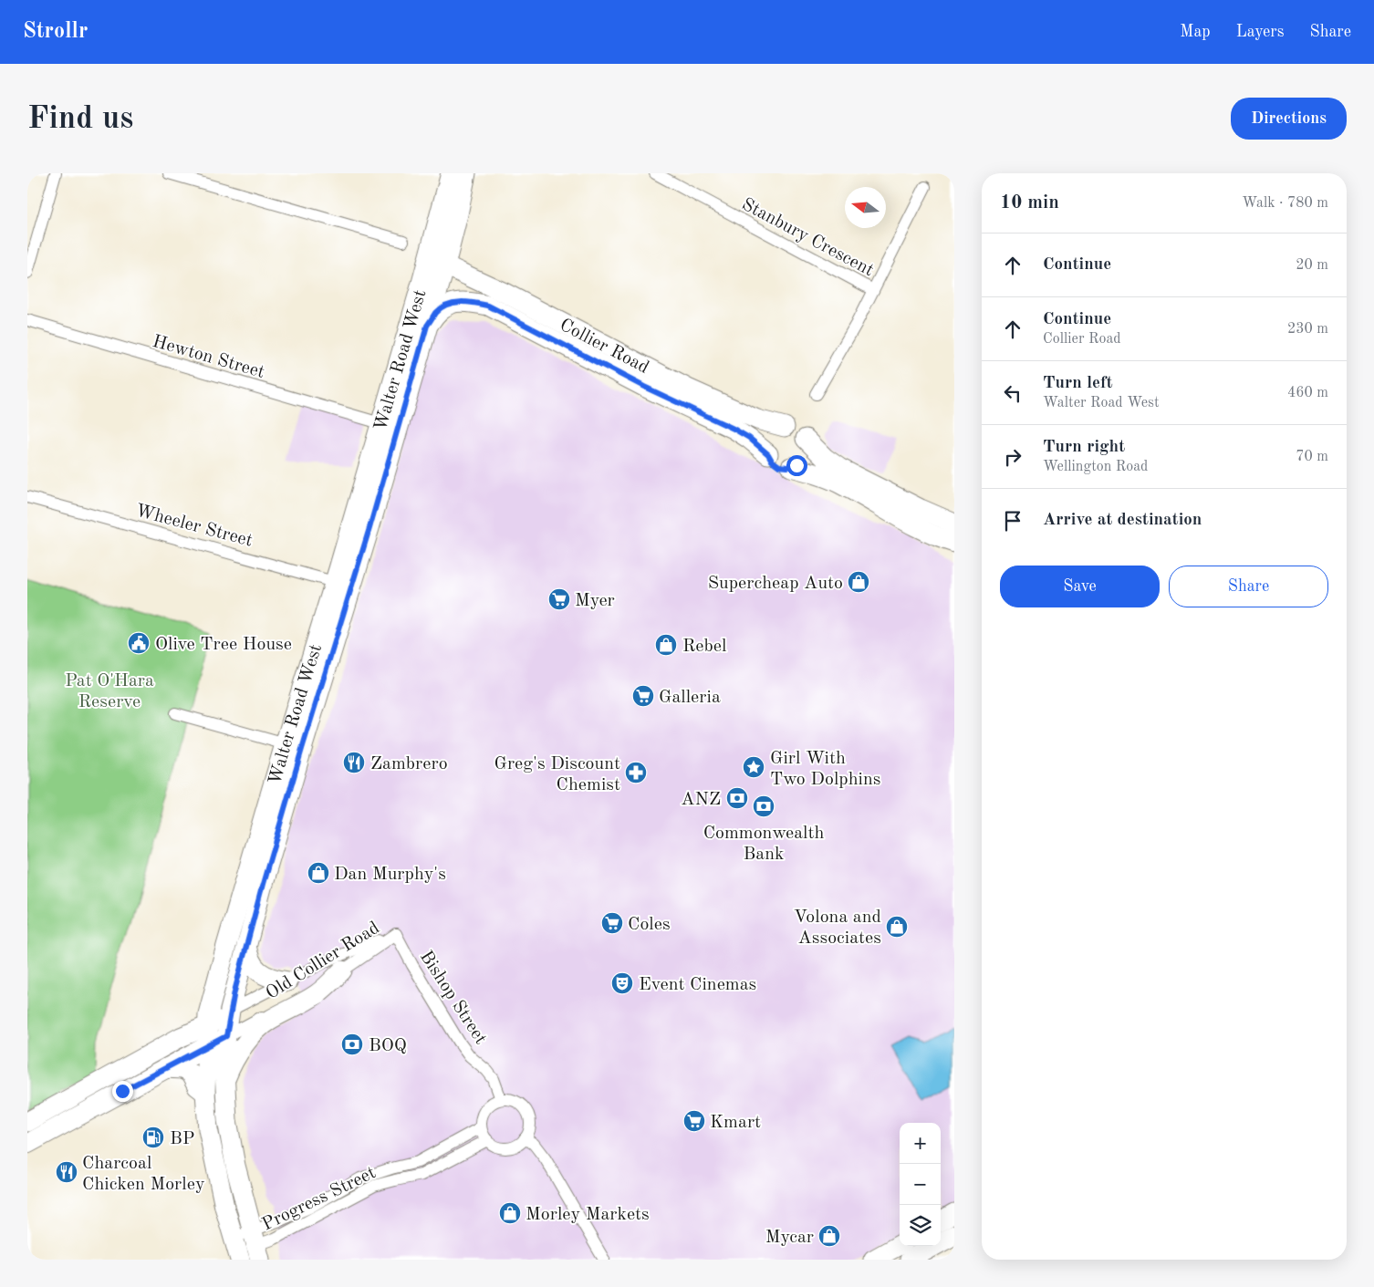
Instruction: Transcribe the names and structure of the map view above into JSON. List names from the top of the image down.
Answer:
{
  "streets": {
    "main road": ["Collier Road", "Walter Road West"],
    "street": [
      "Stanbury Crescent",
      "Hewton Street",
      "Wheeler Street",
      "Old Collier Road",
      "Bishop Street",
      "Progress Street"
    ]
  },
  "crossings": [
    ["Collier Road", "Walter Road West"],
    ["Hewton Street", "Walter Road West"],
    ["Walter Road West", "Wheeler Street"],
    ["Walter Road West", "Old Collier Road"],
    ["Walter Road West", "Progress Street"],
    ["Old Collier Road", "Bishop Street"],
    ["Bishop Street", "Progress Street"]
  ],
  "parks": ["Pat O'Hara Reserve"],
  "places": {
    "shop": [
      "Supercheap Auto",
      "Rebel",
      "Dan Murphy's",
      "Volona and Associates",
      "Morley Markets",
      "Mycar"
    ],
    "supermarket": [
      "Myer",
      "Galleria",
      "Coles",
      "Kmart"
    ],
    "public building": ["Olive Tree House"],
    "restaurant": ["Zambrero", "Charcoal Chicken Morley"],
    "place": ["Girl With Two Dolphins"],
    "pharmacy": ["Greg's Discount Chemist"],
    "bank": ["ANZ", "Commonwealth Bank", "BOQ"],
    "theatre": ["Event Cinemas"],
    "fuel station": ["BP"]
  },
  "north": "left",
  "page": {
    "header": "Strollr",
    "nav": ["Map", "Layers", "Share"],
    "buttons": [
      "Directions",
      ["Save", "Share"]
    ],
    "title": "Find us",
    "heading": ["10 min", "Walk · 780 m"],
    "list": [
      ["Continue", "20 m"],
      ["Continue", "Collier Road", "230 m"],
      ["Turn left", "Walter Road West", "460 m"],
      ["Turn right", "Wellington Road", "70 m"],
      "Arrive at destination"
    ],
    "map_buttons": ["+", "−"]
  }
}
